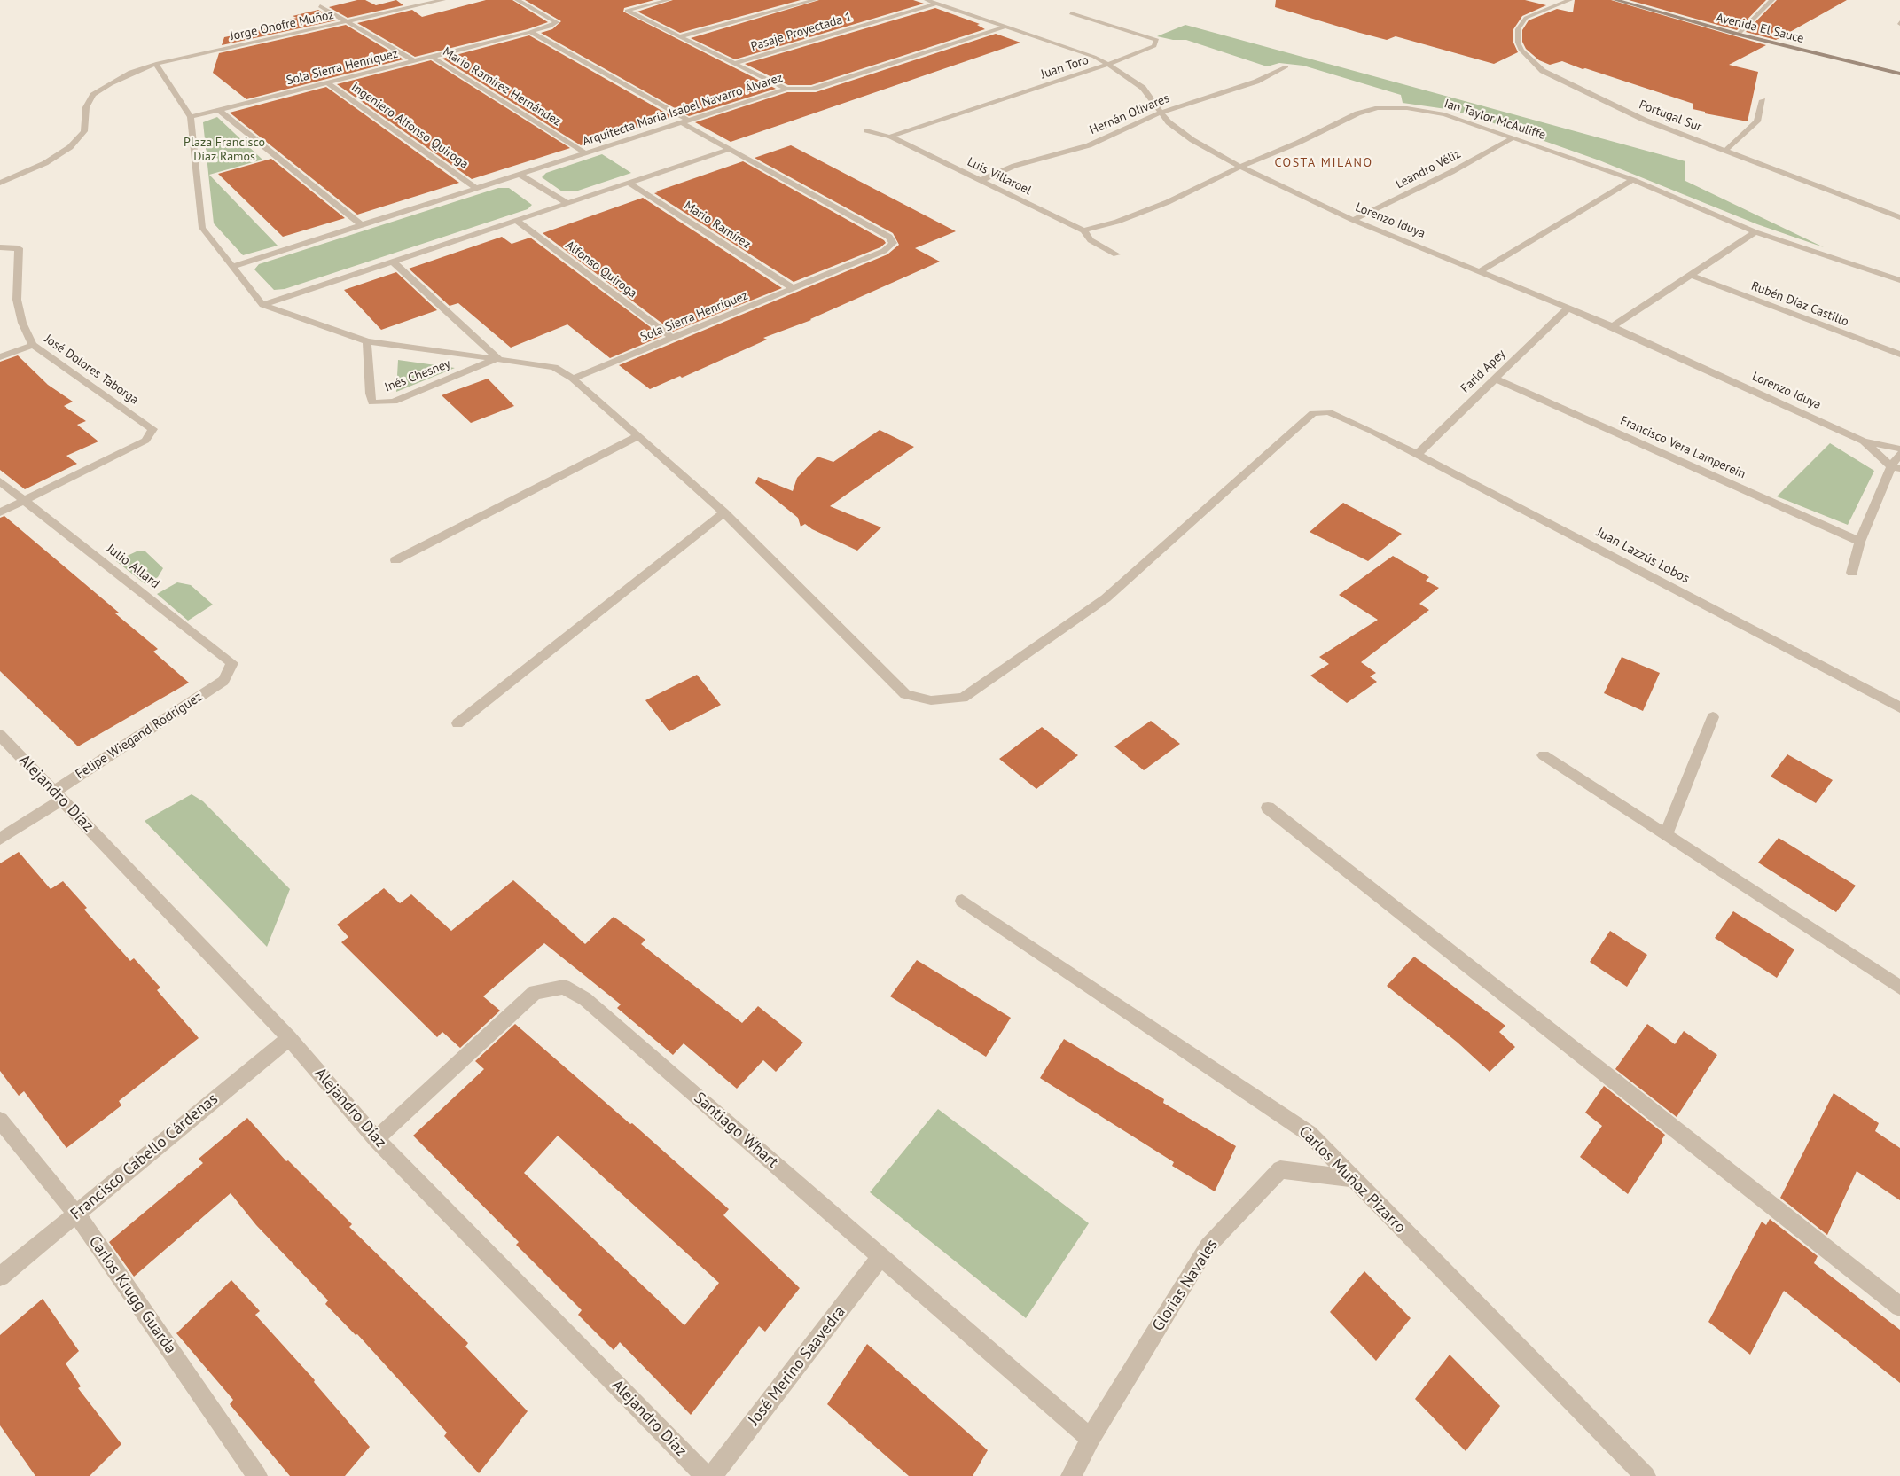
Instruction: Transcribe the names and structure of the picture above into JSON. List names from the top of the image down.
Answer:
{
  "streets": {
    "street": [
      "Jorge Onofre Muñoz",
      "Avenida El Sauce",
      "Pasaje Proyectada 1",
      "Sola Sierra Henríquez",
      "Juan Toro",
      "Mario Ramírez Hernández",
      "Arquitecta María Isabel Navarro Álvarez",
      "Hernán Olivares",
      "Portugal Sur",
      "Ian Taylor McAuliffe",
      "Ingeniero Alfonso Quiroga",
      "Leandro Véliz",
      "Luis Villaroel",
      "Lorenzo Iduya",
      "Mario Ramírez",
      "Alfonso Quiroga",
      "Rubén Díaz Castillo",
      "José Dolores Taborga",
      "Farid Apey",
      "Inés Chesney",
      "Francisco Vera Lamperein",
      "Juan Lazzús Lobos",
      "Julio Allard",
      "Felipe Wiegand Rodríguez",
      "Alejandro Díaz",
      "Santiago Whart",
      "Francisco Cabello Cárdenas",
      "Carlos Muñoz Pizarro",
      "Glorias Navales",
      "Carlos Krugg Guarda",
      "José Merino Saavedra"
    ]
  },
  "crossings": [
    ["Pasaje Proyectada 1", "Lorenzo Iduya"],
    ["Sola Sierra Henríquez", "Mario Ramírez Hernández"],
    ["Sola Sierra Henríquez", "Arquitecta María Isabel Navarro Álvarez"],
    ["Sola Sierra Henríquez", "Ingeniero Alfonso Quiroga"],
    ["Sola Sierra Henríquez", "Mario Ramírez"],
    ["Sola Sierra Henríquez", "Alfonso Quiroga"],
    ["Sola Sierra Henríquez", "Juan Lazzús Lobos"],
    ["Juan Toro", "Luis Villaroel"],
    ["Juan Toro", "Lorenzo Iduya"],
    ["Mario Ramírez Hernández", "Arquitecta María Isabel Navarro Álvarez"],
    ["Arquitecta María Isabel Navarro Álvarez", "Ingeniero Alfonso Quiroga"],
    ["Arquitecta María Isabel Navarro Álvarez", "Lorenzo Iduya"],
    ["Hernán Olivares", "Luis Villaroel"],
    ["Hernán Olivares", "Lorenzo Iduya"],
    ["Ian Taylor McAuliffe", "Leandro Véliz"],
    ["Ian Taylor McAuliffe", "Luis Villaroel"],
    ["Ian Taylor McAuliffe", "Lorenzo Iduya"],
    ["Leandro Véliz", "Lorenzo Iduya"],
    ["Lorenzo Iduya", "Farid Apey"],
    ["José Dolores Taborga", "Julio Allard"],
    ["Farid Apey", "Francisco Vera Lamperein"],
    ["Farid Apey", "Juan Lazzús Lobos"],
    ["Julio Allard", "Felipe Wiegand Rodríguez"],
    ["Felipe Wiegand Rodríguez", "Alejandro Díaz"],
    ["Alejandro Díaz", "Santiago Whart"],
    ["Alejandro Díaz", "Francisco Cabello Cárdenas"],
    ["Santiago Whart", "Glorias Navales"],
    ["Santiago Whart", "José Merino Saavedra"],
    ["Francisco Cabello Cárdenas", "Carlos Krugg Guarda"],
    ["Carlos Muñoz Pizarro", "Glorias Navales"]
  ],
  "districts": ["COSTA MILANO"],
  "parks": ["Plaza Francisco Díaz Ramos"]
}
